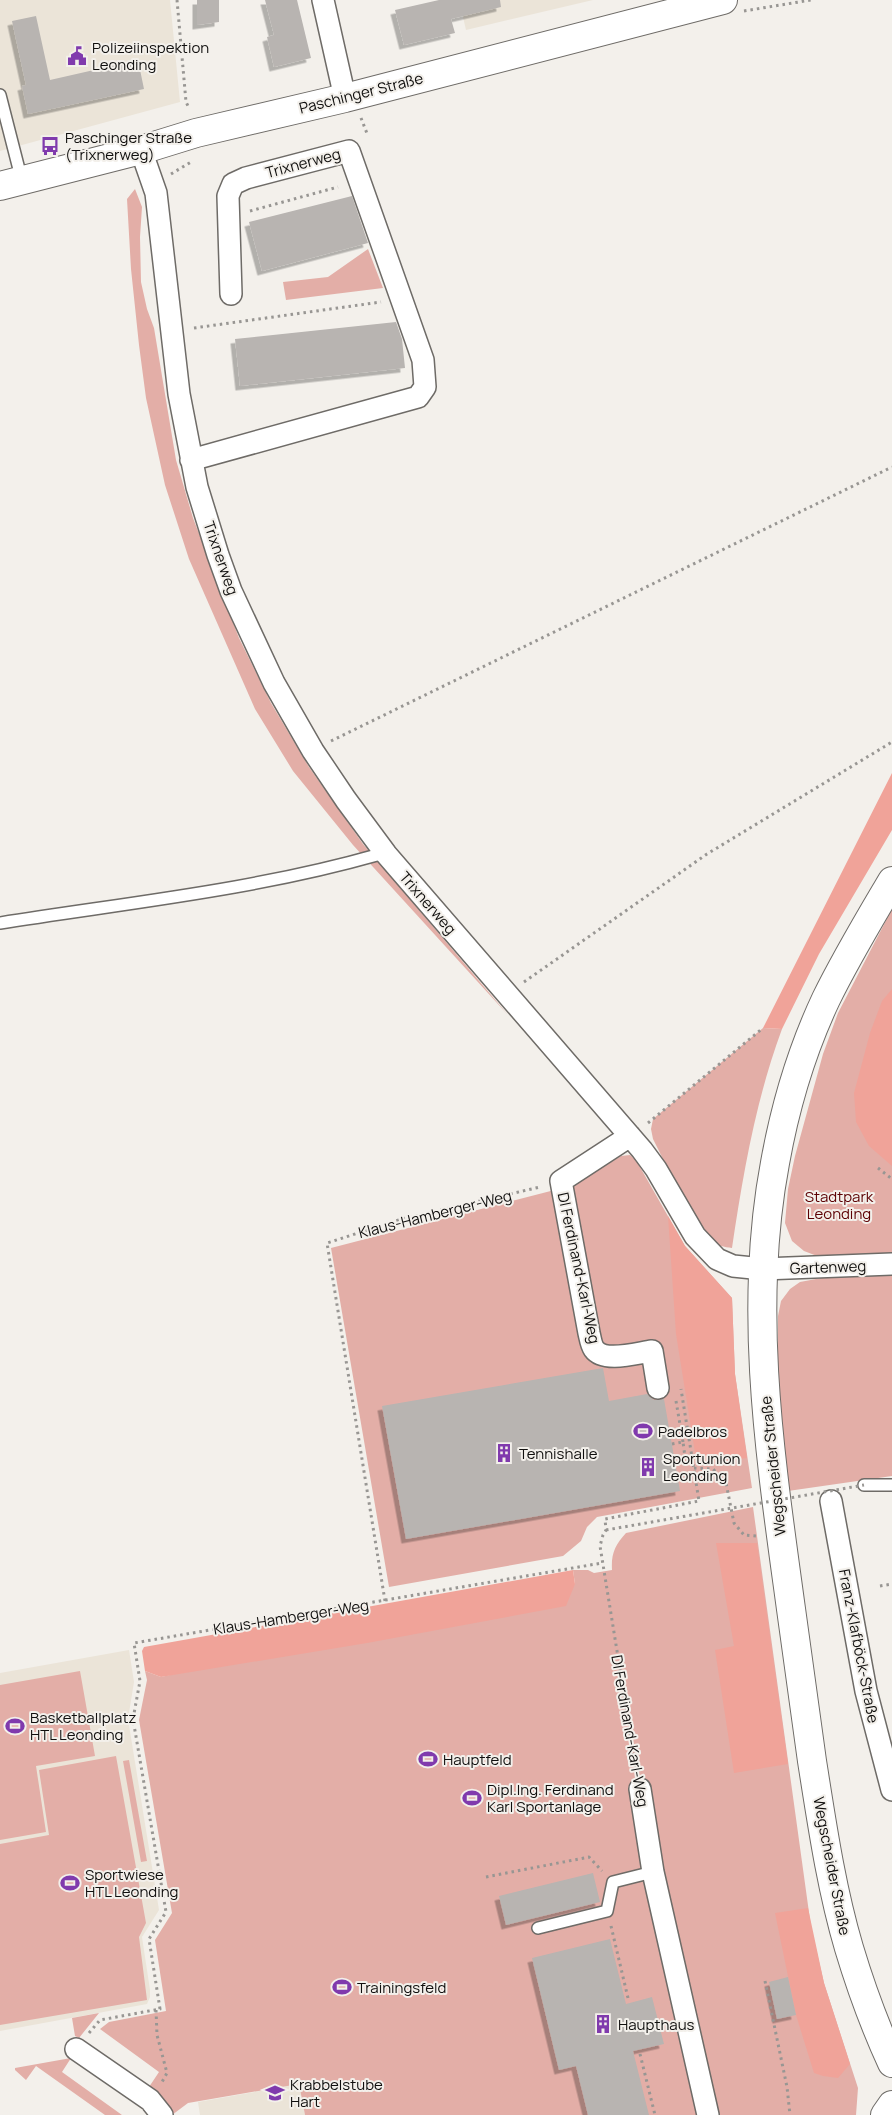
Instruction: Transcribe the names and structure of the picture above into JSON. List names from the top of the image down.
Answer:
{
  "streets": {
    "street": [
      "Paschinger Straße",
      "Trixnerweg",
      "Gartenweg",
      "DI Ferdinand-Karl-Weg",
      "Wegscheider Straße",
      "Franz-Klafböck-Straße"
    ],
    "path": ["Klaus-Hamberger-Weg"]
  },
  "crossings": [
    ["Paschinger Straße", "Trixnerweg"],
    ["Trixnerweg", "Gartenweg"],
    ["Trixnerweg", "Wegscheider Straße"],
    ["Klaus-Hamberger-Weg", "DI Ferdinand-Karl-Weg"],
    ["Gartenweg", "Wegscheider Straße"]
  ],
  "parks": ["Stadtpark Leonding"],
  "places": {
    "public building": ["Polizeiinspektion Leonding"],
    "bus stop": ["Paschinger Straße (Trixnerweg)"],
    "sports": [
      "Padelbros",
      "Basketballplatz HTL Leonding",
      "Hauptfeld",
      "Dipl.Ing. Ferdinand Karl Sportanlage",
      "Sportwiese HTL Leonding",
      "Trainingsfeld"
    ],
    "building": ["Tennishalle", "Sportunion Leonding", "Haupthaus"],
    "school or university": ["Krabbelstube Hart"]
  }
}
